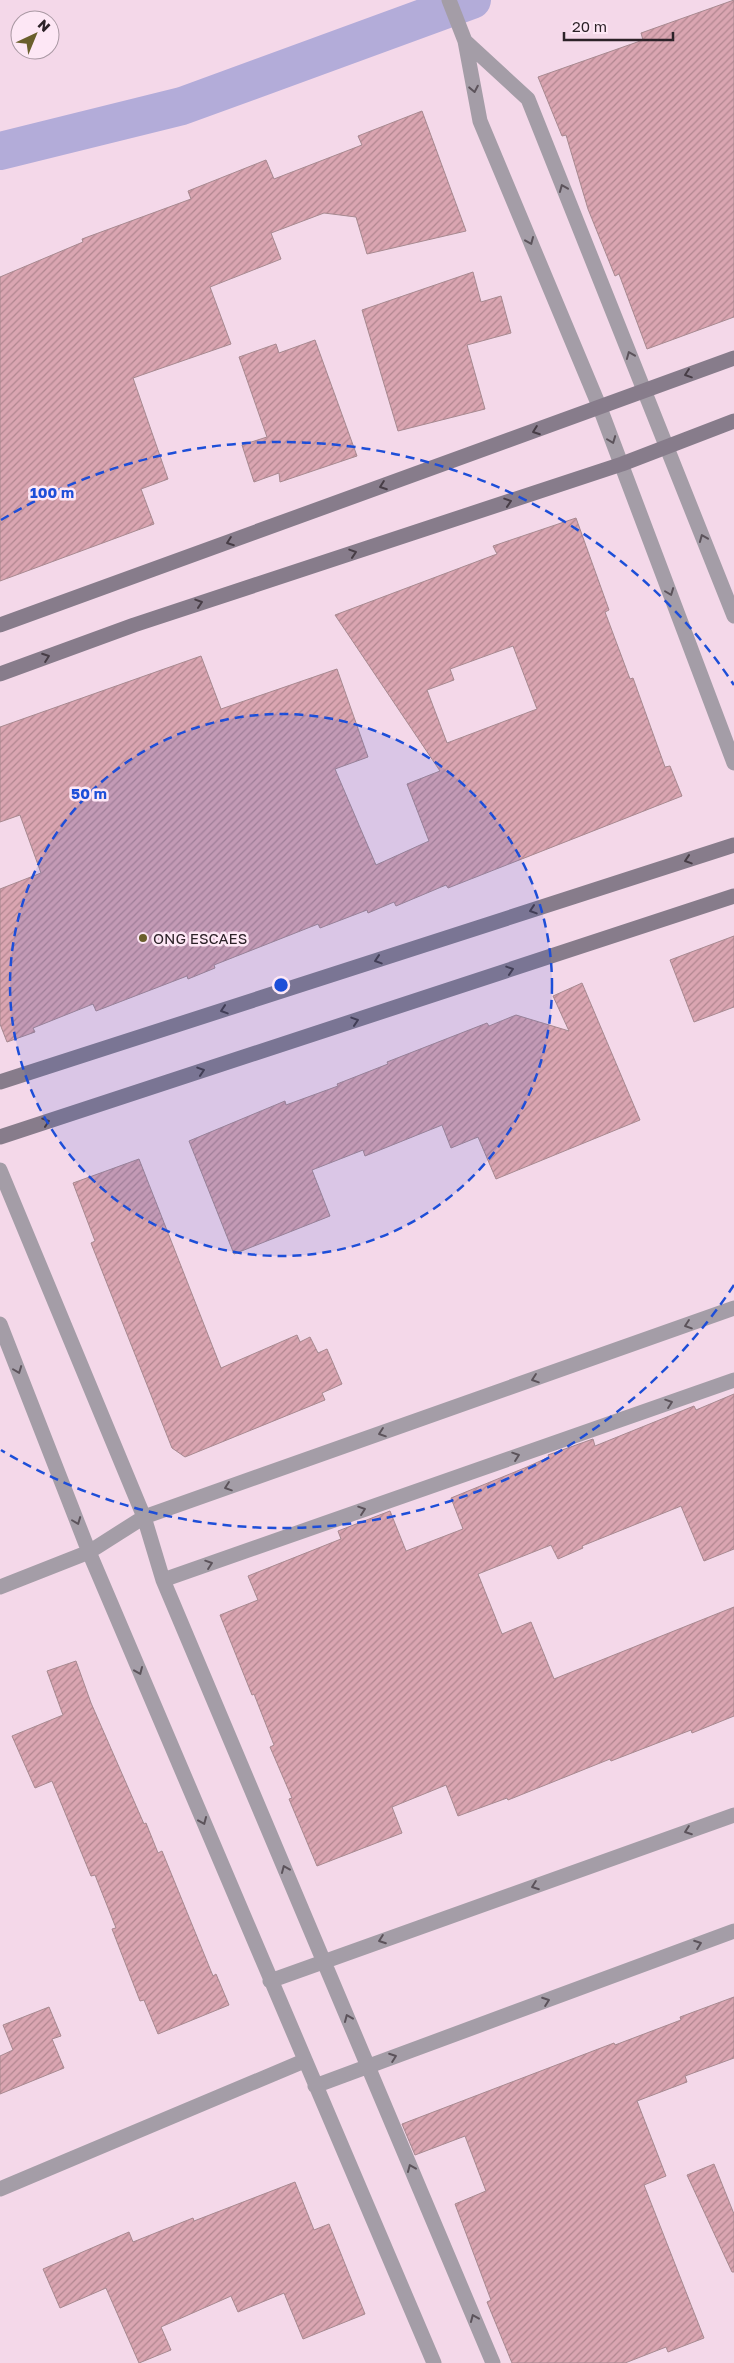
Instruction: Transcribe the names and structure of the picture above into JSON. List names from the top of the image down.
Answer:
{
  "places": ["ONG ESCAES"],
  "scale_bar": "20 m",
  "north": "top right",
  "rings": ["100 m", "50 m"]
}
